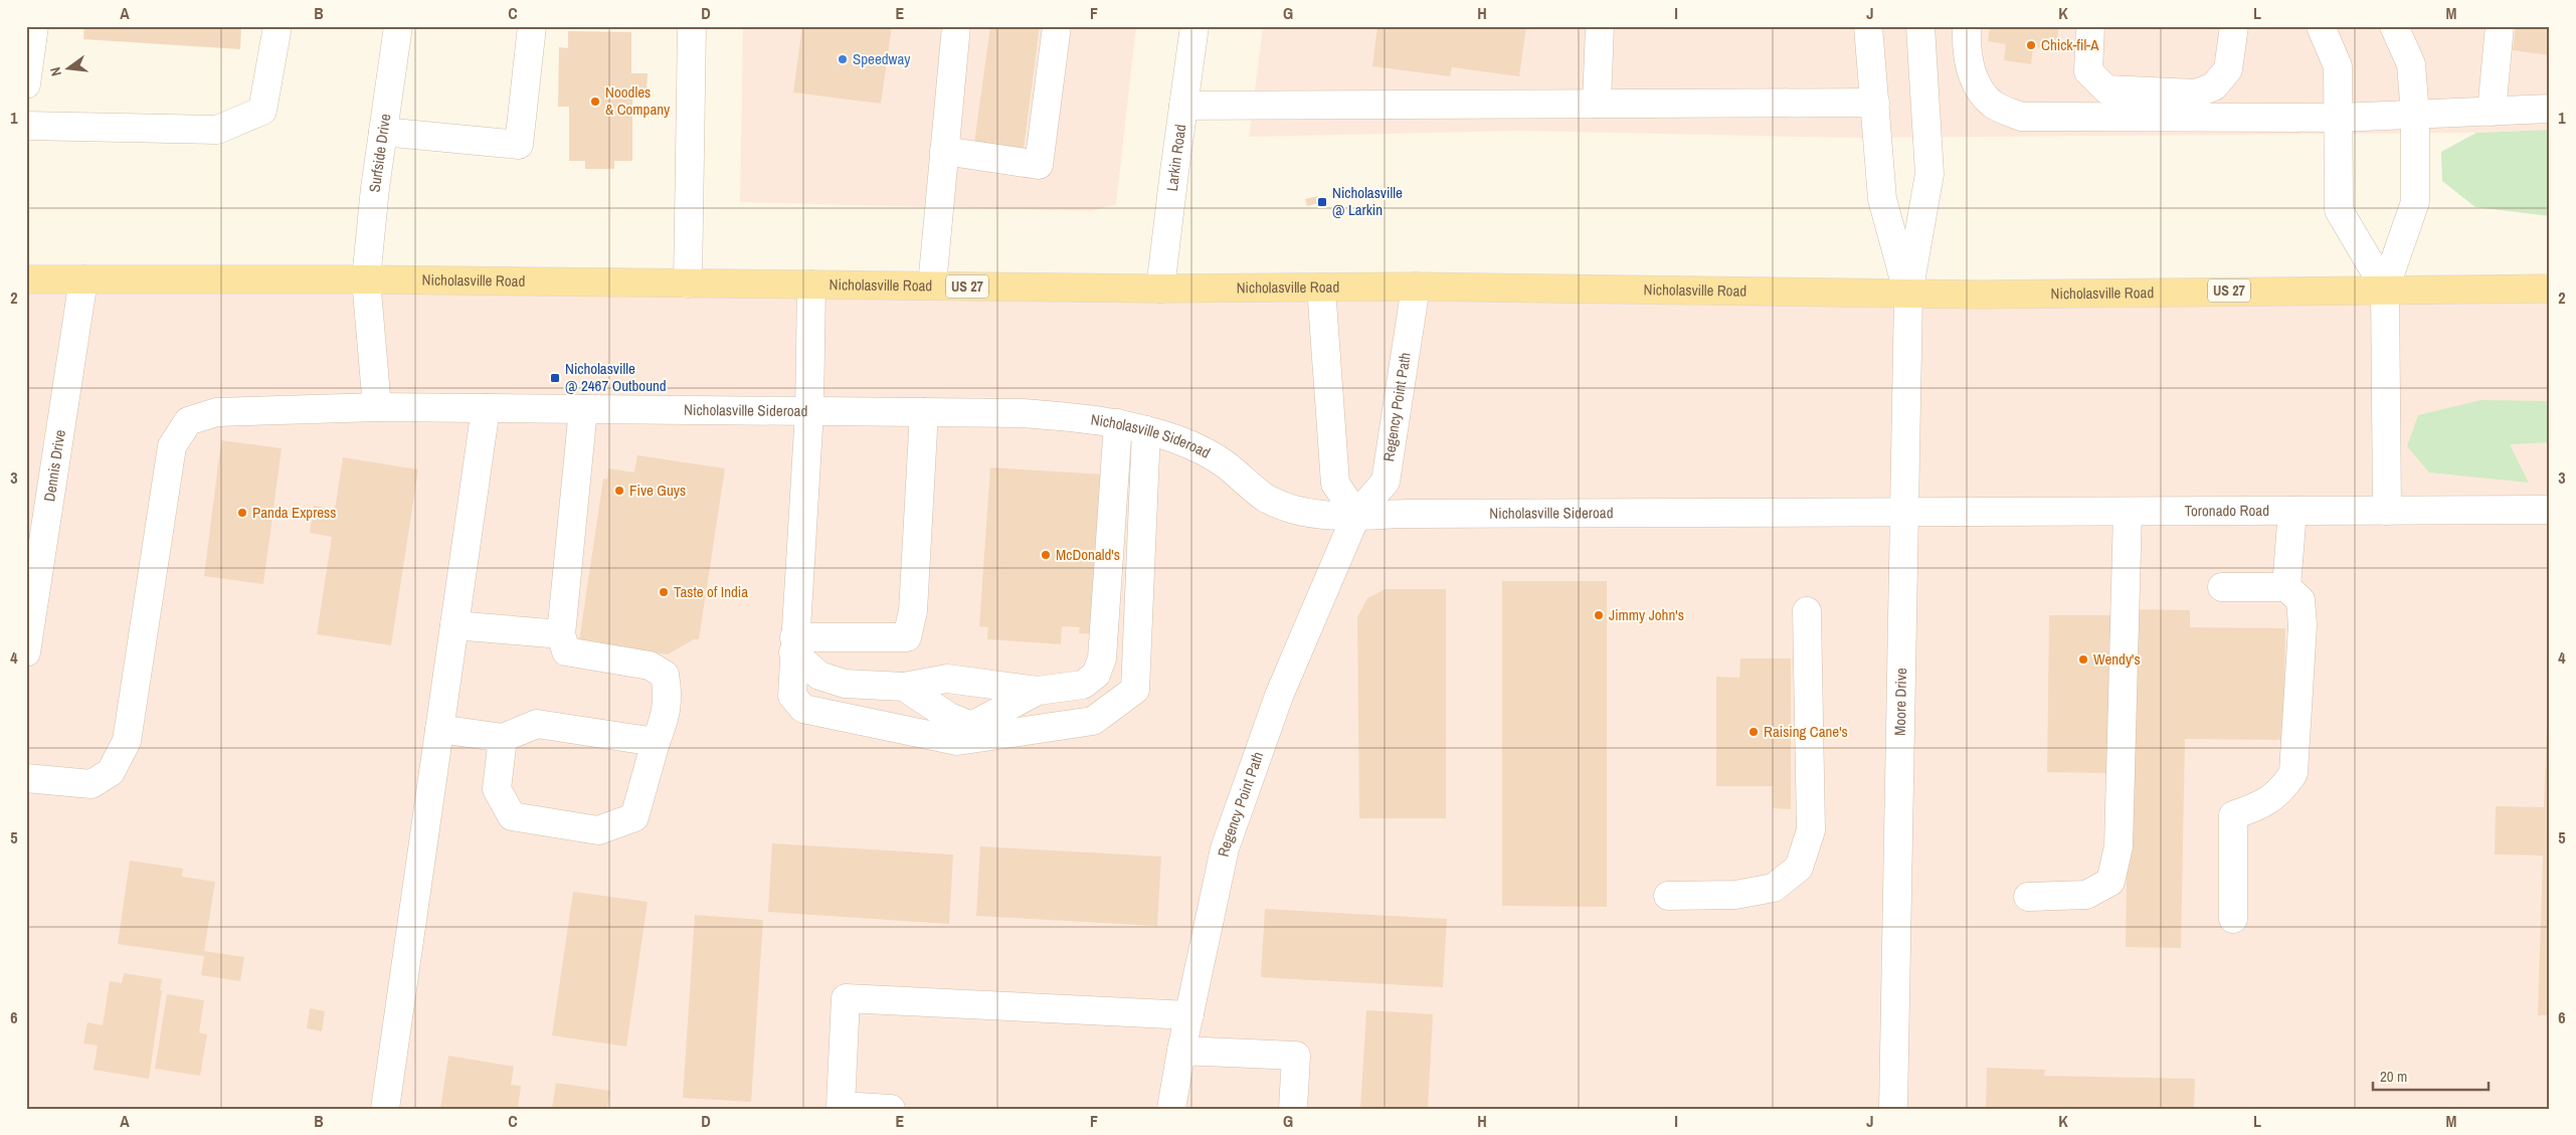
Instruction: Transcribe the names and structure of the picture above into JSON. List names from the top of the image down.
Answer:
{
  "streets": {
    "main road": ["Nicholasville Road", "US 27"],
    "street": [
      "Surfside Drive",
      "Larkin Road",
      "Regency Point Path",
      "Nicholasville Sideroad",
      "Dennis Drive",
      "Toronado Road",
      "Moore Drive"
    ]
  },
  "crossings": [
    ["Surfside Drive", "Nicholasville Road"],
    ["Surfside Drive", "Nicholasville Sideroad"],
    ["Larkin Road", "Nicholasville Road"],
    ["Nicholasville Road", "Regency Point Path"],
    ["Nicholasville Road", "Dennis Drive"],
    ["Nicholasville Road", "Moore Drive"],
    ["Regency Point Path", "Nicholasville Sideroad"],
    ["Nicholasville Sideroad", "Toronado Road"],
    ["Nicholasville Sideroad", "Moore Drive"],
    ["Toronado Road", "Moore Drive"]
  ],
  "places": {
    "other": [
      "Chick-fil-A",
      "Speedway",
      "Noodles & Company",
      "Five Guys",
      "Panda Express",
      "McDonald's",
      "Taste of India",
      "Jimmy John's",
      "Wendy's",
      "Raising Cane's"
    ],
    "transit": ["Nicholasville @ Larkin", "Nicholasville @ 2467 Outbound"]
  },
  "scale_bar": "20 m",
  "north": "left",
  "grid": {
    "columns": [
      "A",
      "B",
      "C",
      "D",
      "E",
      "F",
      "G",
      "H",
      "I",
      "J",
      "K",
      "L",
      "M"
    ],
    "rows": [
      "1",
      "2",
      "3",
      "4",
      "5",
      "6"
    ]
  }
}
